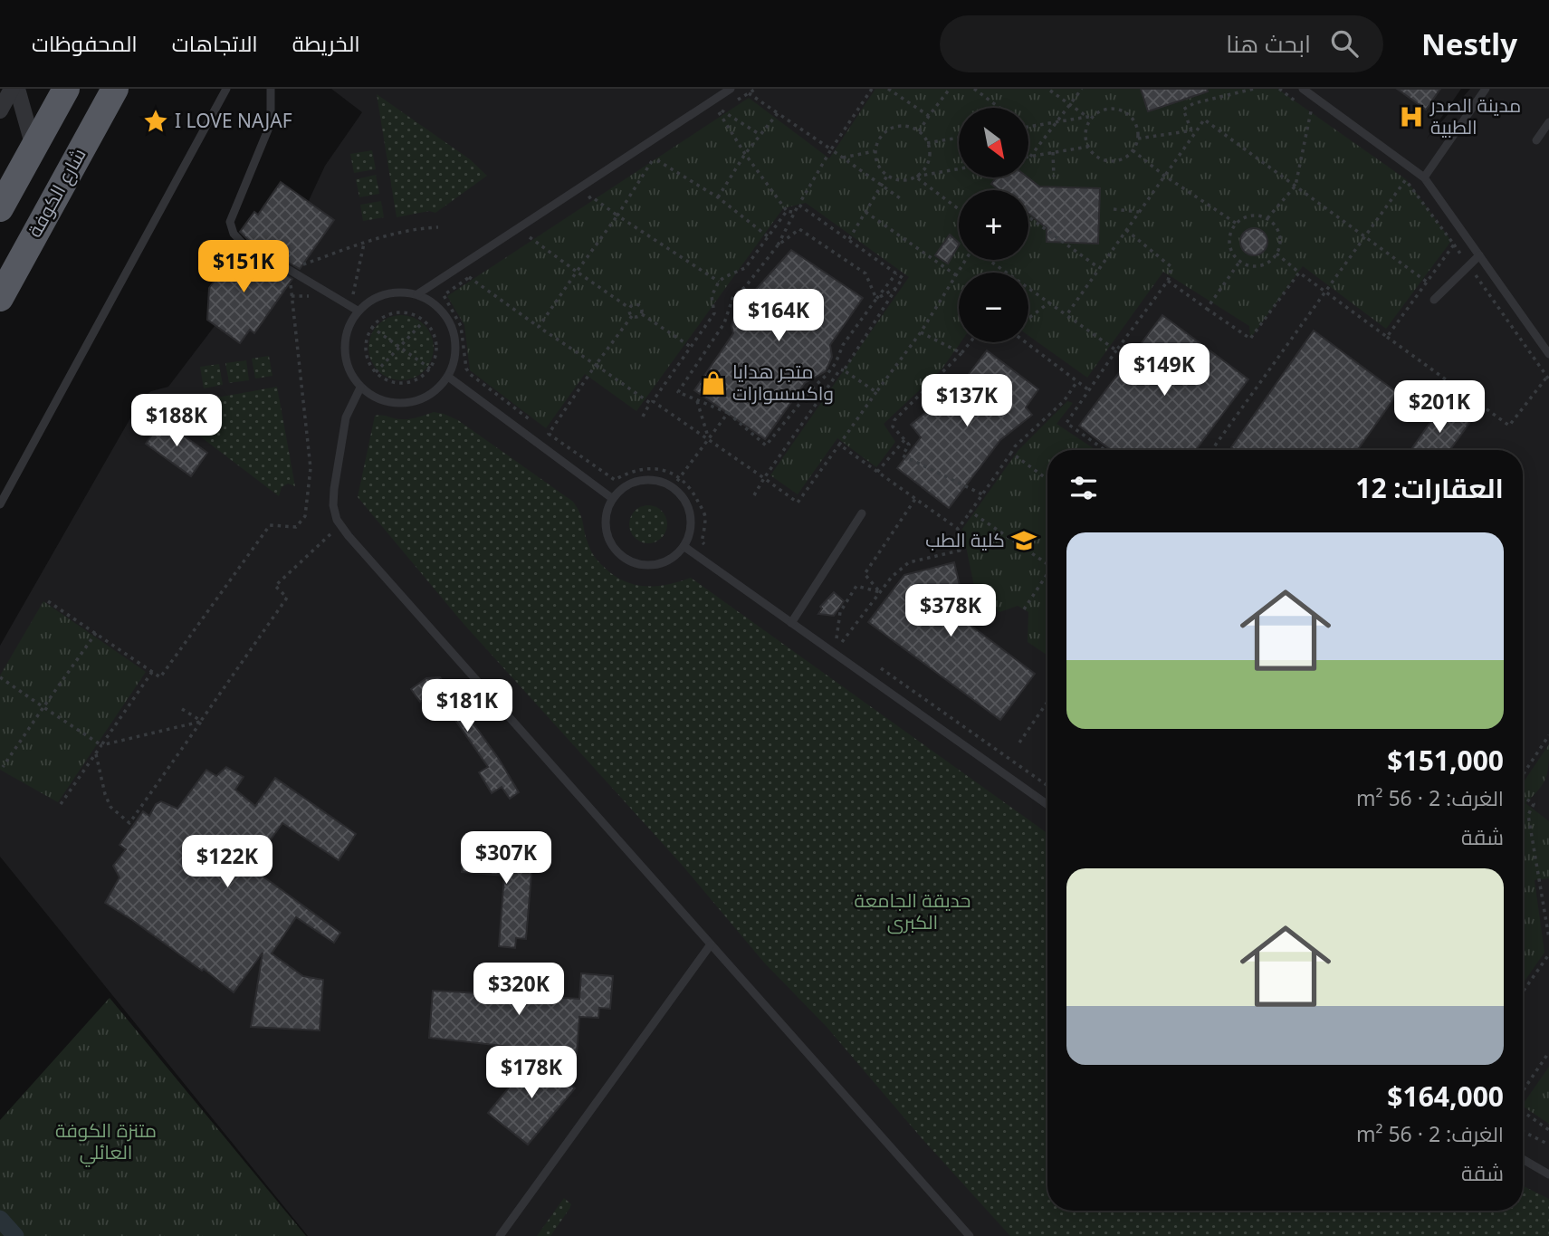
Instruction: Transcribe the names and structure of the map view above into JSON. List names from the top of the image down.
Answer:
{
  "streets": {
    "highway": ["شارع الكوفة"]
  },
  "parks": ["حديقة الجامعة الكبرى", "متنزة الكوفة العائلي"],
  "places": {
    "hospital": ["مدينة الصدر الطبية"],
    "place": ["I LOVE NAJAF"],
    "shop": ["متجر هدايا واكسسوارات"],
    "school or university": ["كلية الطب"]
  },
  "north": "bottom right",
  "page": {
    "header": "Nestly",
    "search": "ابحث هنا",
    "nav": ["الخريطة", "الاتجاهات", "المحفوظات"],
    "map_buttons": ["+", "−"],
    "price": [
      "$151K",
      "$164K",
      "$149K",
      "$137K",
      "$201K",
      "$188K",
      "$378K",
      "$181K",
      "$307K",
      "$122K",
      "$320K",
      "$178K"
    ],
    "heading": "العقارات: 12",
    "list": [
      {
        "name": "$151,000",
        "note": "الغرف: 2 · 56 m² · شقة"
      },
      {
        "name": "$164,000",
        "note": "الغرف: 2 · 56 m² · شقة"
      }
    ]
  }
}
